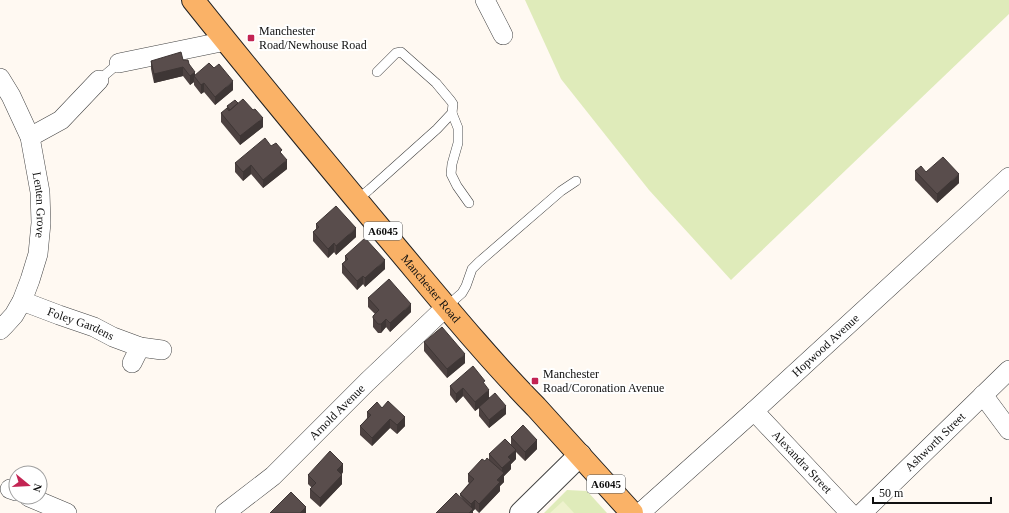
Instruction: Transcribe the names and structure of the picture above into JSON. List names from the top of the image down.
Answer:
{
  "streets": {
    "main road": ["A6045", "Manchester Road"],
    "street": [
      "Lenten Grove",
      "Foley Gardens",
      "Hopwood Avenue",
      "Arnold Avenue",
      "Ashworth Street",
      "Alexandra Street"
    ]
  },
  "crossings": [
    ["Lenten Grove", "Foley Gardens"],
    ["Manchester Road", "Arnold Avenue"],
    ["Hopwood Avenue", "Alexandra Street"]
  ],
  "places": {
    "transit": ["Manchester Road/Newhouse Road", "Manchester Road/Coronation Avenue"]
  },
  "scale_bar": "50 m",
  "north": "right"
}
